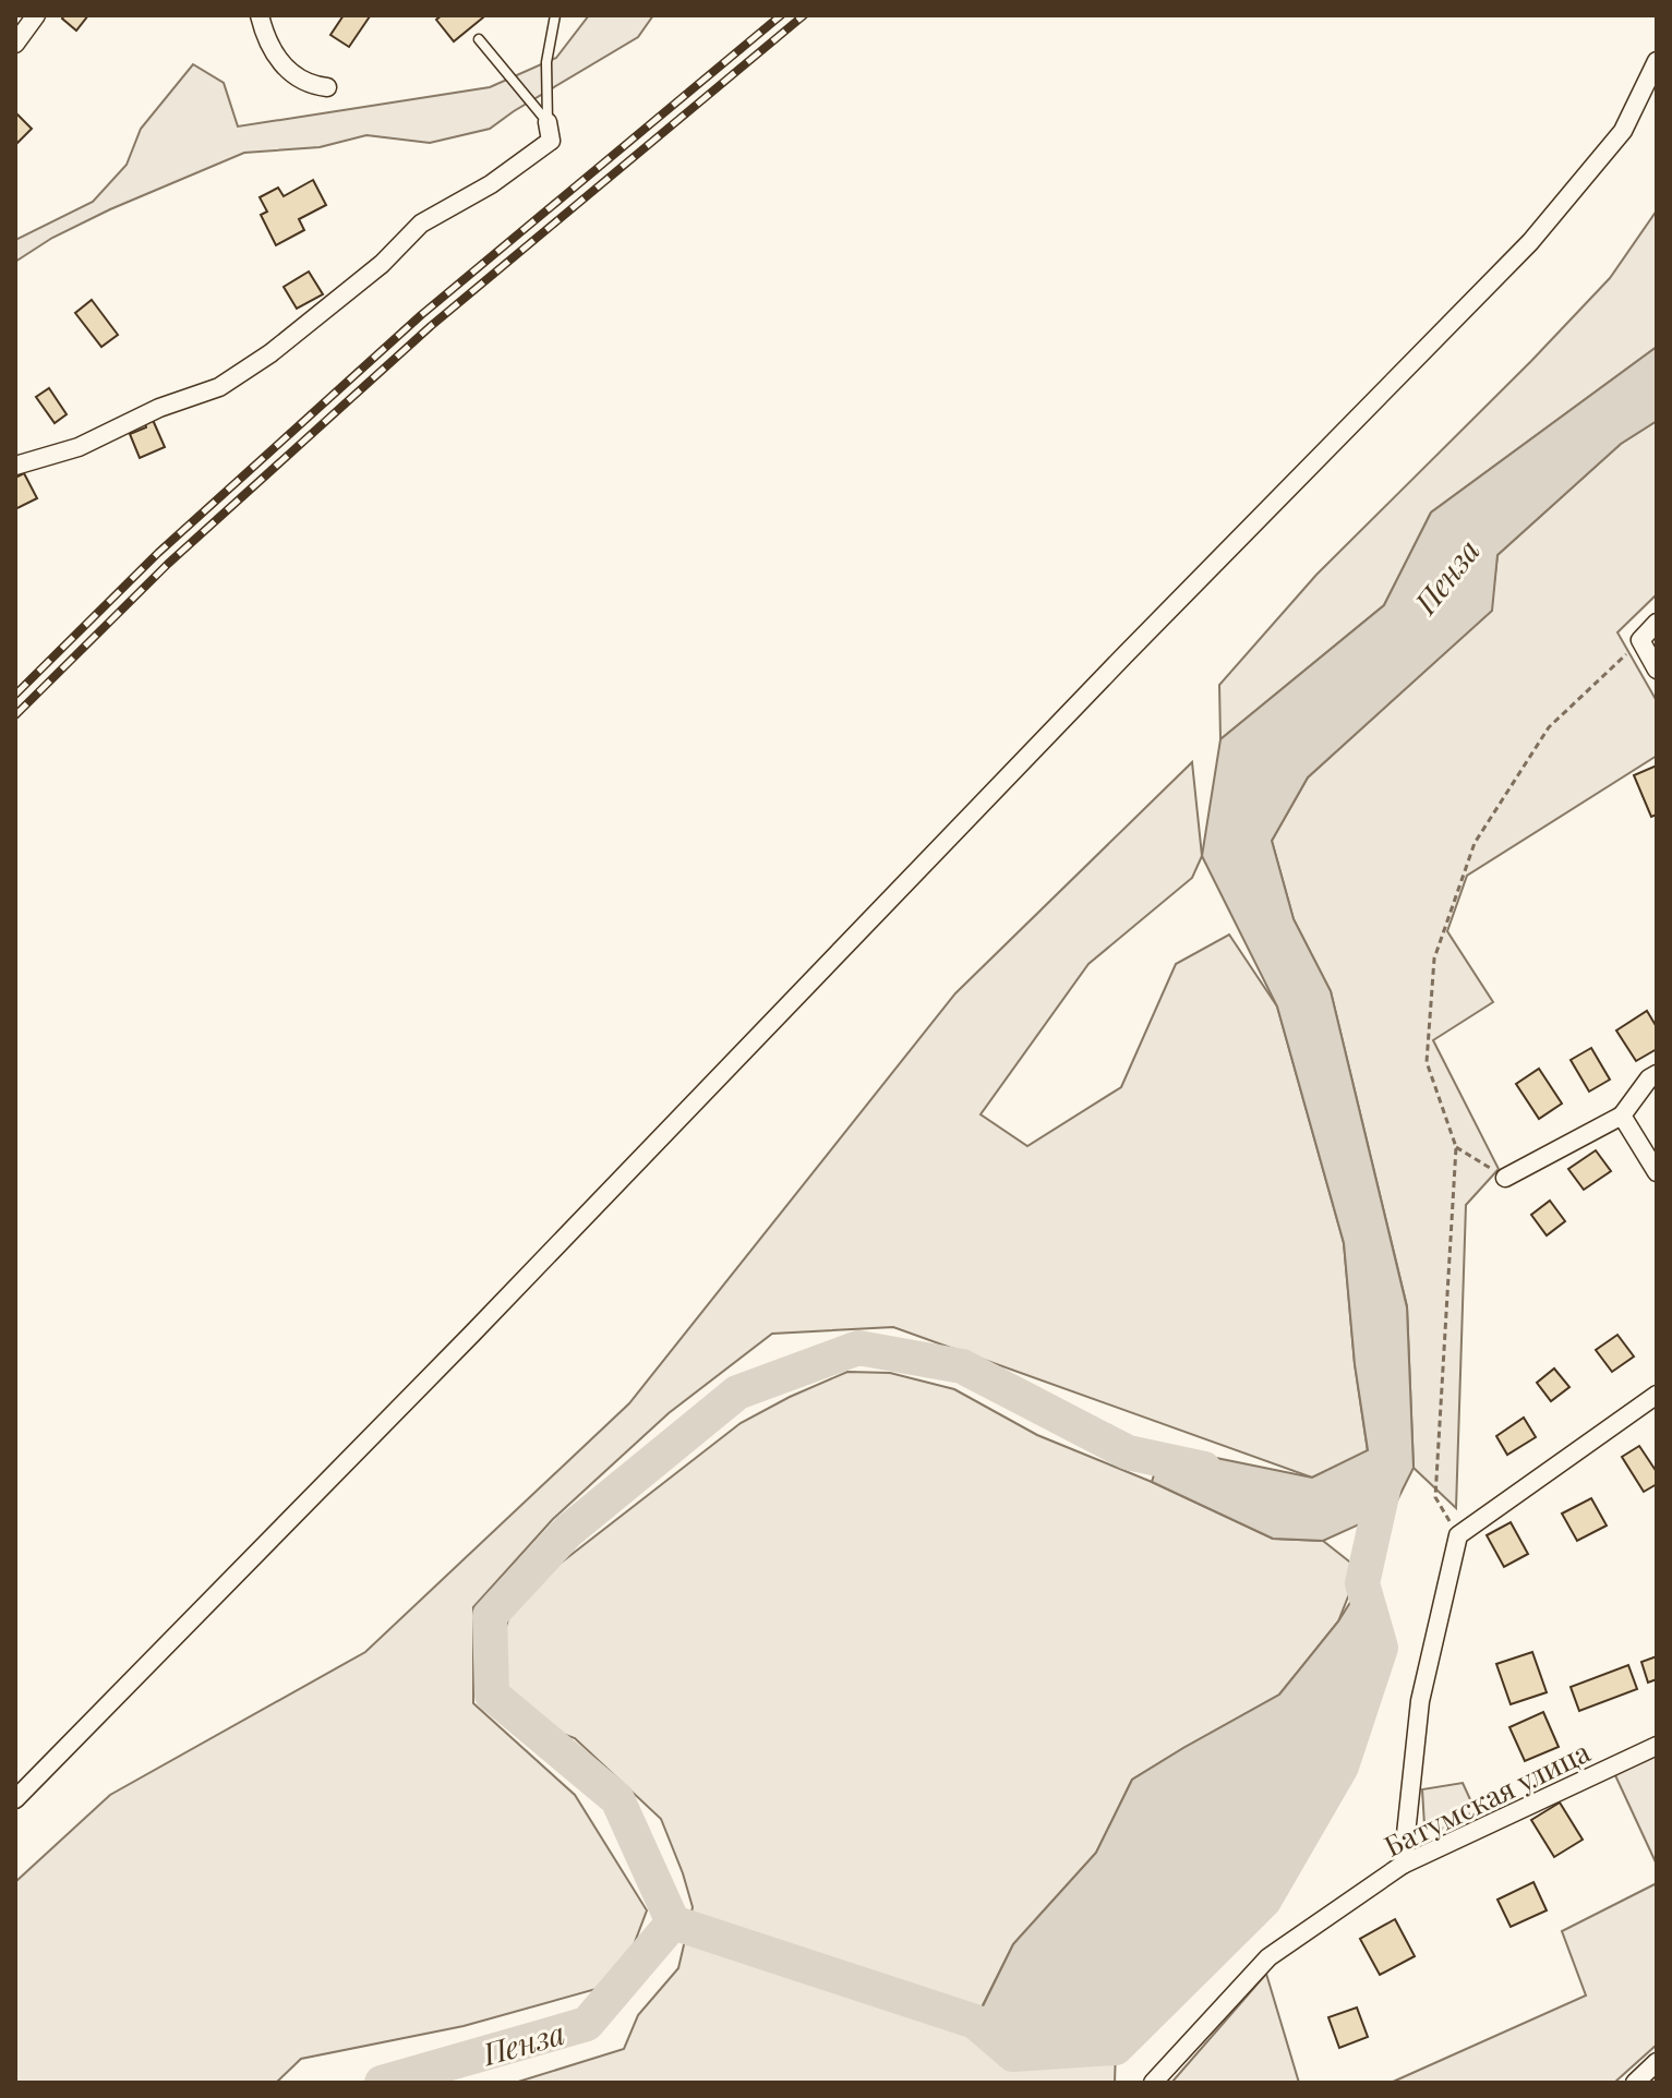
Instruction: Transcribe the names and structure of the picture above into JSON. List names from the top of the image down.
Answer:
{
  "streets": {
    "street": ["Батумская улица"]
  },
  "water": ["Пенза"]
}
